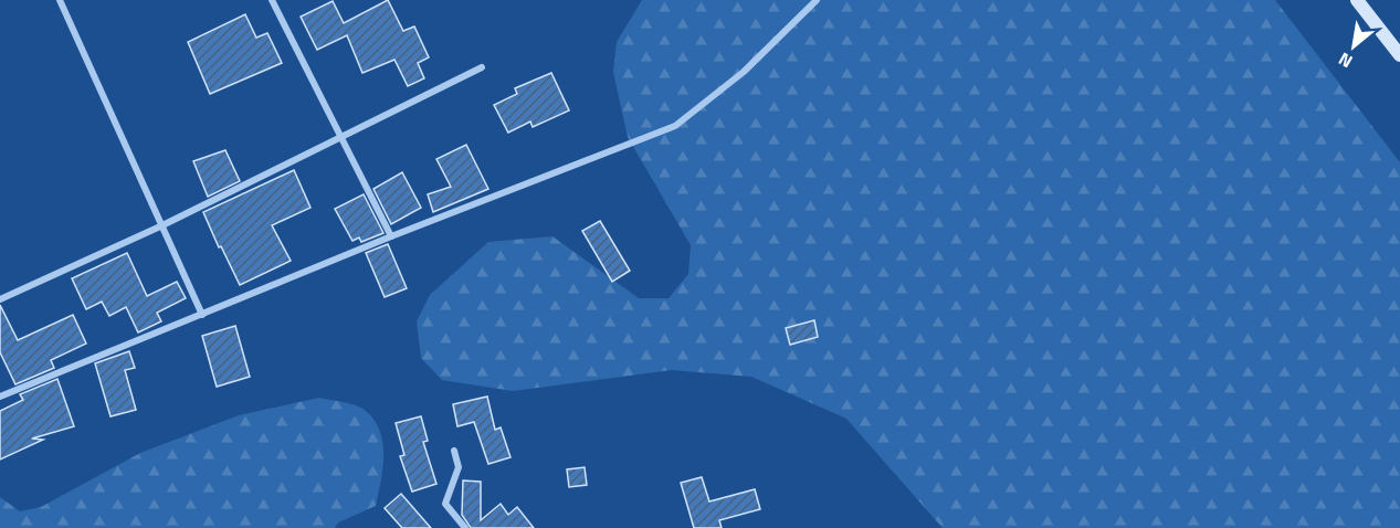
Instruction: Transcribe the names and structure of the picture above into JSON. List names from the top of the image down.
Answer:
{
  "north": "bottom left"
}
